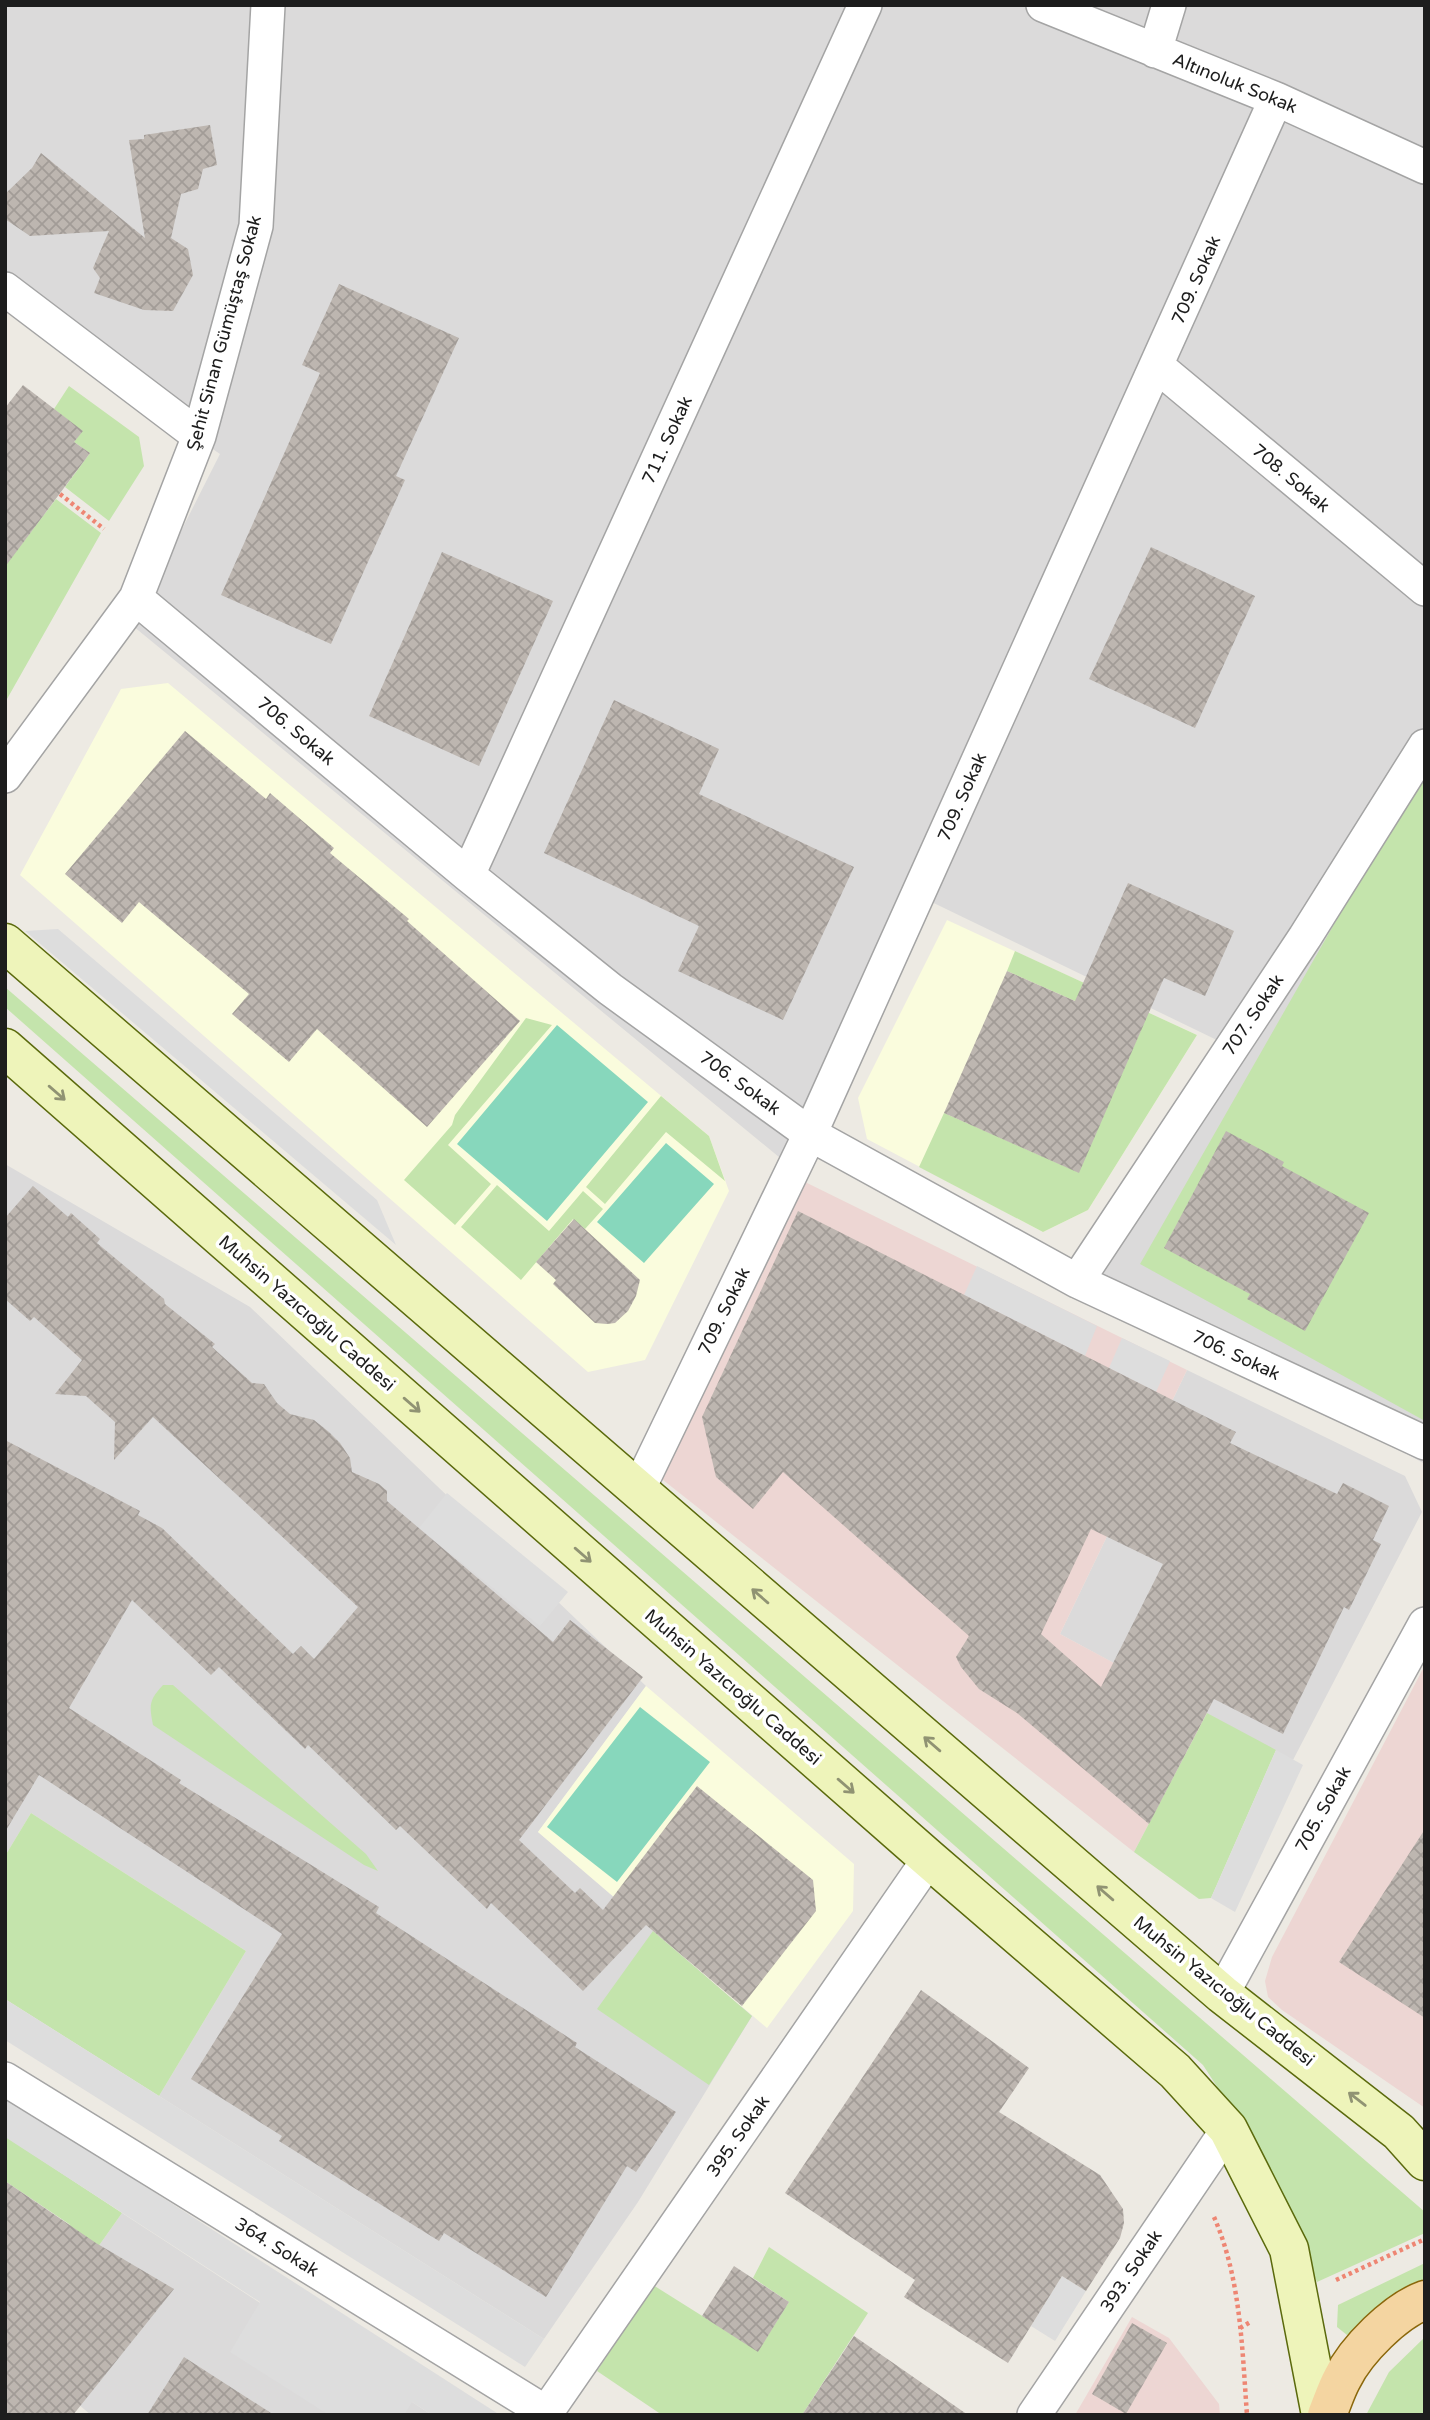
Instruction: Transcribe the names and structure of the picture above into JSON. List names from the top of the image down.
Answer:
{
  "streets": {
    "main road": ["Muhsin Yazıcıoğlu Caddesi"],
    "street": [
      "Altınoluk Sokak",
      "709. Sokak",
      "Şehit Sinan Gümüştaş Sokak",
      "711. Sokak",
      "708. Sokak",
      "706. Sokak",
      "707. Sokak",
      "705. Sokak",
      "395. Sokak",
      "364. Sokak",
      "393. Sokak"
    ]
  },
  "crossings": [
    ["Altınoluk Sokak", "709. Sokak"],
    ["709. Sokak", "708. Sokak"],
    ["709. Sokak", "706. Sokak"],
    ["709. Sokak", "Muhsin Yazıcıoğlu Caddesi"],
    ["Şehit Sinan Gümüştaş Sokak", "706. Sokak"],
    ["711. Sokak", "706. Sokak"],
    ["706. Sokak", "707. Sokak"],
    ["Muhsin Yazıcıoğlu Caddesi", "705. Sokak"],
    ["Muhsin Yazıcıoğlu Caddesi", "395. Sokak"],
    ["Muhsin Yazıcıoğlu Caddesi", "393. Sokak"],
    ["395. Sokak", "364. Sokak"]
  ]
}
